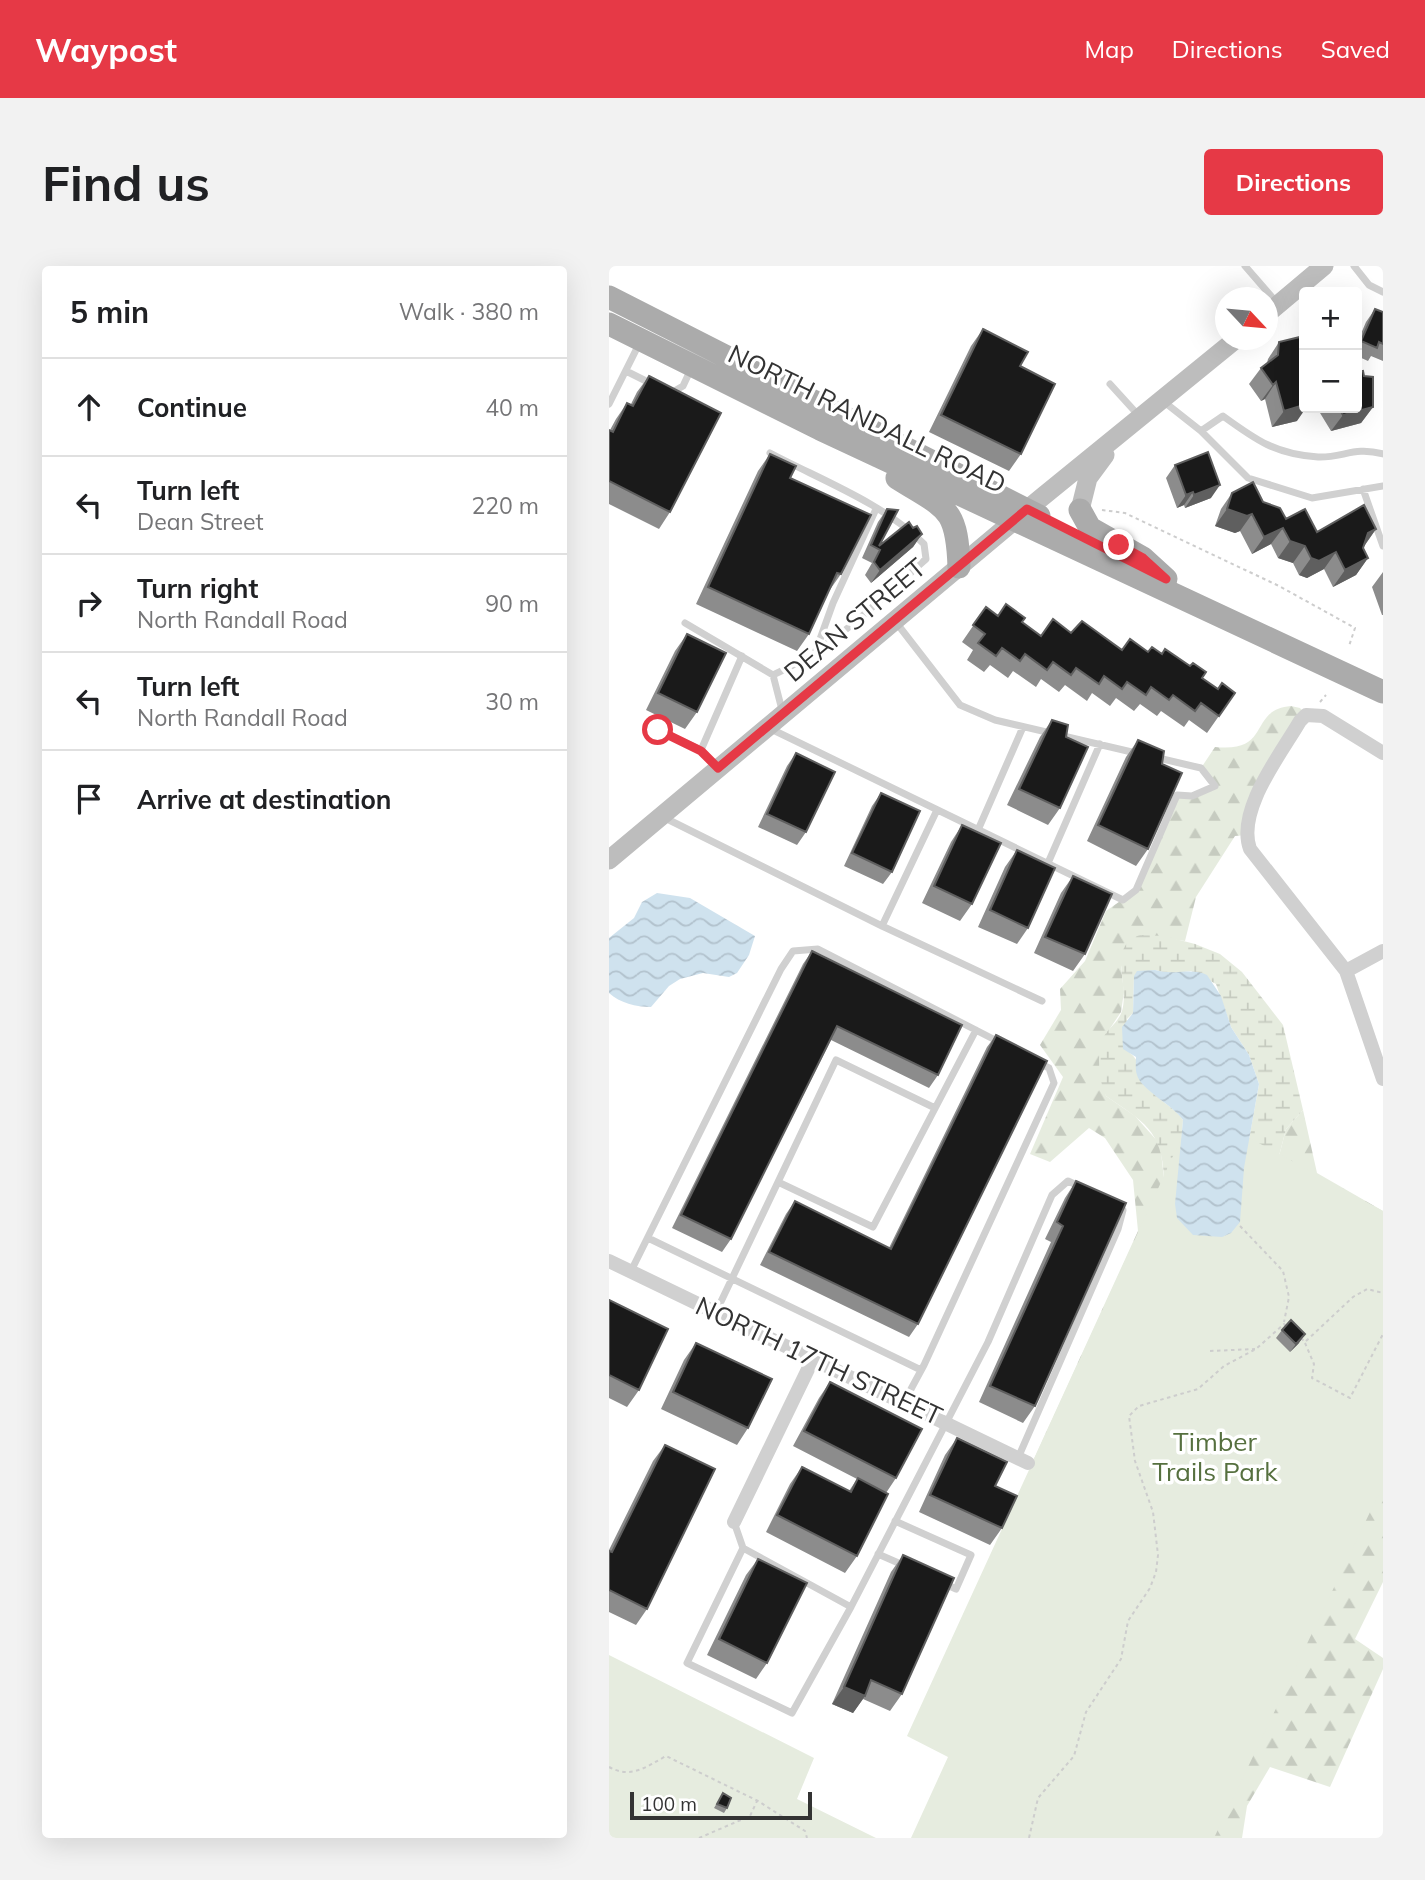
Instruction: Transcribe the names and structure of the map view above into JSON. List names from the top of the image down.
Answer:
{
  "streets": {
    "main road": ["NORTH RANDALL ROAD"],
    "street": ["DEAN STREET", "NORTH 17TH STREET"]
  },
  "crossings": [
    ["NORTH RANDALL ROAD", "DEAN STREET"]
  ],
  "parks": ["Timber Trails Park"],
  "scale_bar": "100 m",
  "north": "bottom right",
  "page": {
    "header": "Waypost",
    "nav": ["Map", "Directions", "Saved"],
    "buttons": "Directions",
    "title": "Find us",
    "heading": ["5 min", "Walk · 380 m"],
    "map_buttons": ["+", "−"],
    "list": [
      ["Continue", "40 m"],
      ["Turn left", "Dean Street", "220 m"],
      ["Turn right", "North Randall Road", "90 m"],
      ["Turn left", "North Randall Road", "30 m"],
      "Arrive at destination"
    ],
    "scale": "100 m"
  }
}
